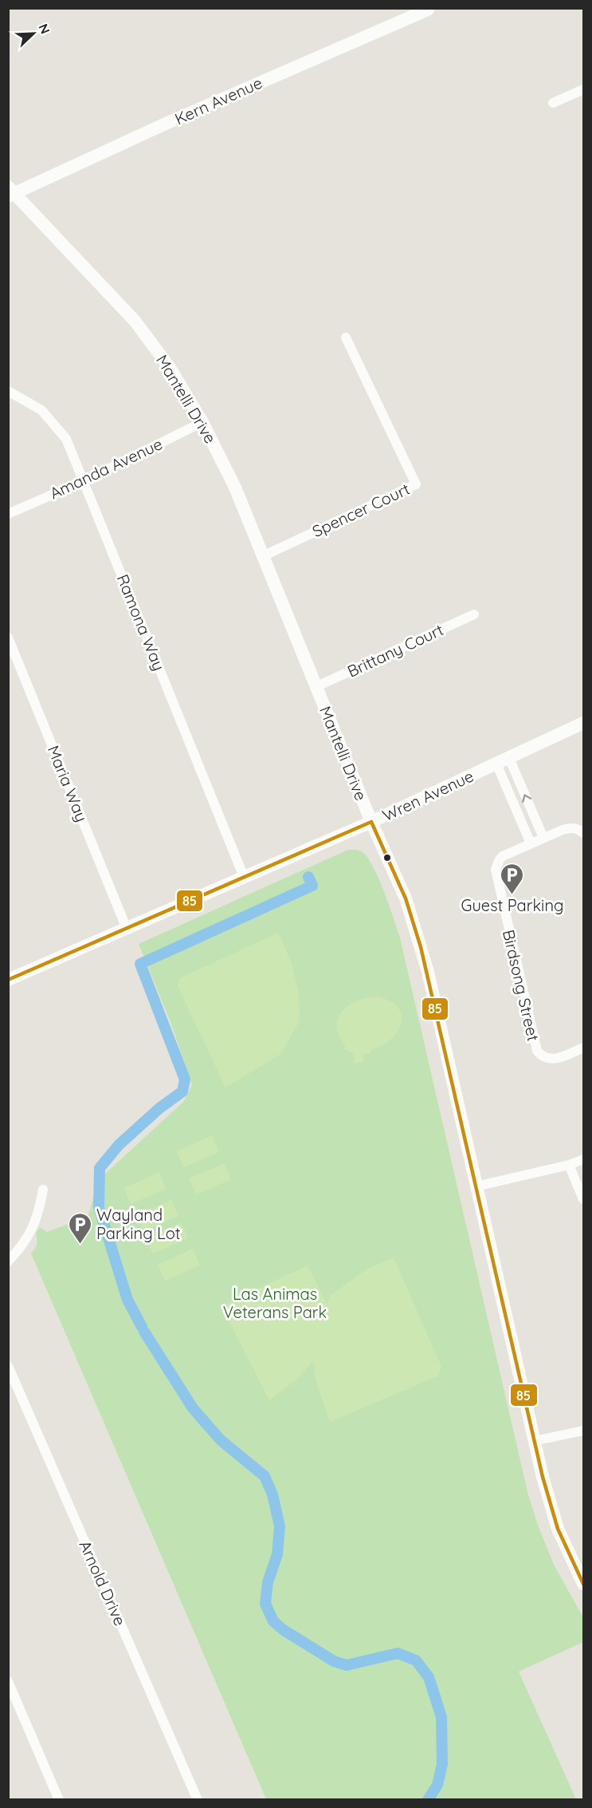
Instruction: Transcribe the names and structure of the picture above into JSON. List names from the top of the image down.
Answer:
{
  "streets": {
    "street": [
      "Kern Avenue",
      "Mantelli Drive",
      "Amanda Avenue",
      "Spencer Court",
      "Ramona Way",
      "Brittany Court",
      "Maria Way",
      "Wren Avenue",
      "Birdsong Street",
      "Arnold Drive"
    ]
  },
  "crossings": [
    ["Kern Avenue", "Mantelli Drive"],
    ["Mantelli Drive", "Amanda Avenue"],
    ["Mantelli Drive", "Spencer Court"],
    ["Mantelli Drive", "Brittany Court"],
    ["Mantelli Drive", "Wren Avenue"],
    ["Amanda Avenue", "Ramona Way"],
    ["Ramona Way", "Wren Avenue"],
    ["Maria Way", "Wren Avenue"]
  ],
  "parks": ["Las Animas Veterans Park"],
  "places": {
    "parking": ["Guest Parking", "Wayland Parking Lot"]
  },
  "lines": ["transit line 85"],
  "north": "top right"
}
